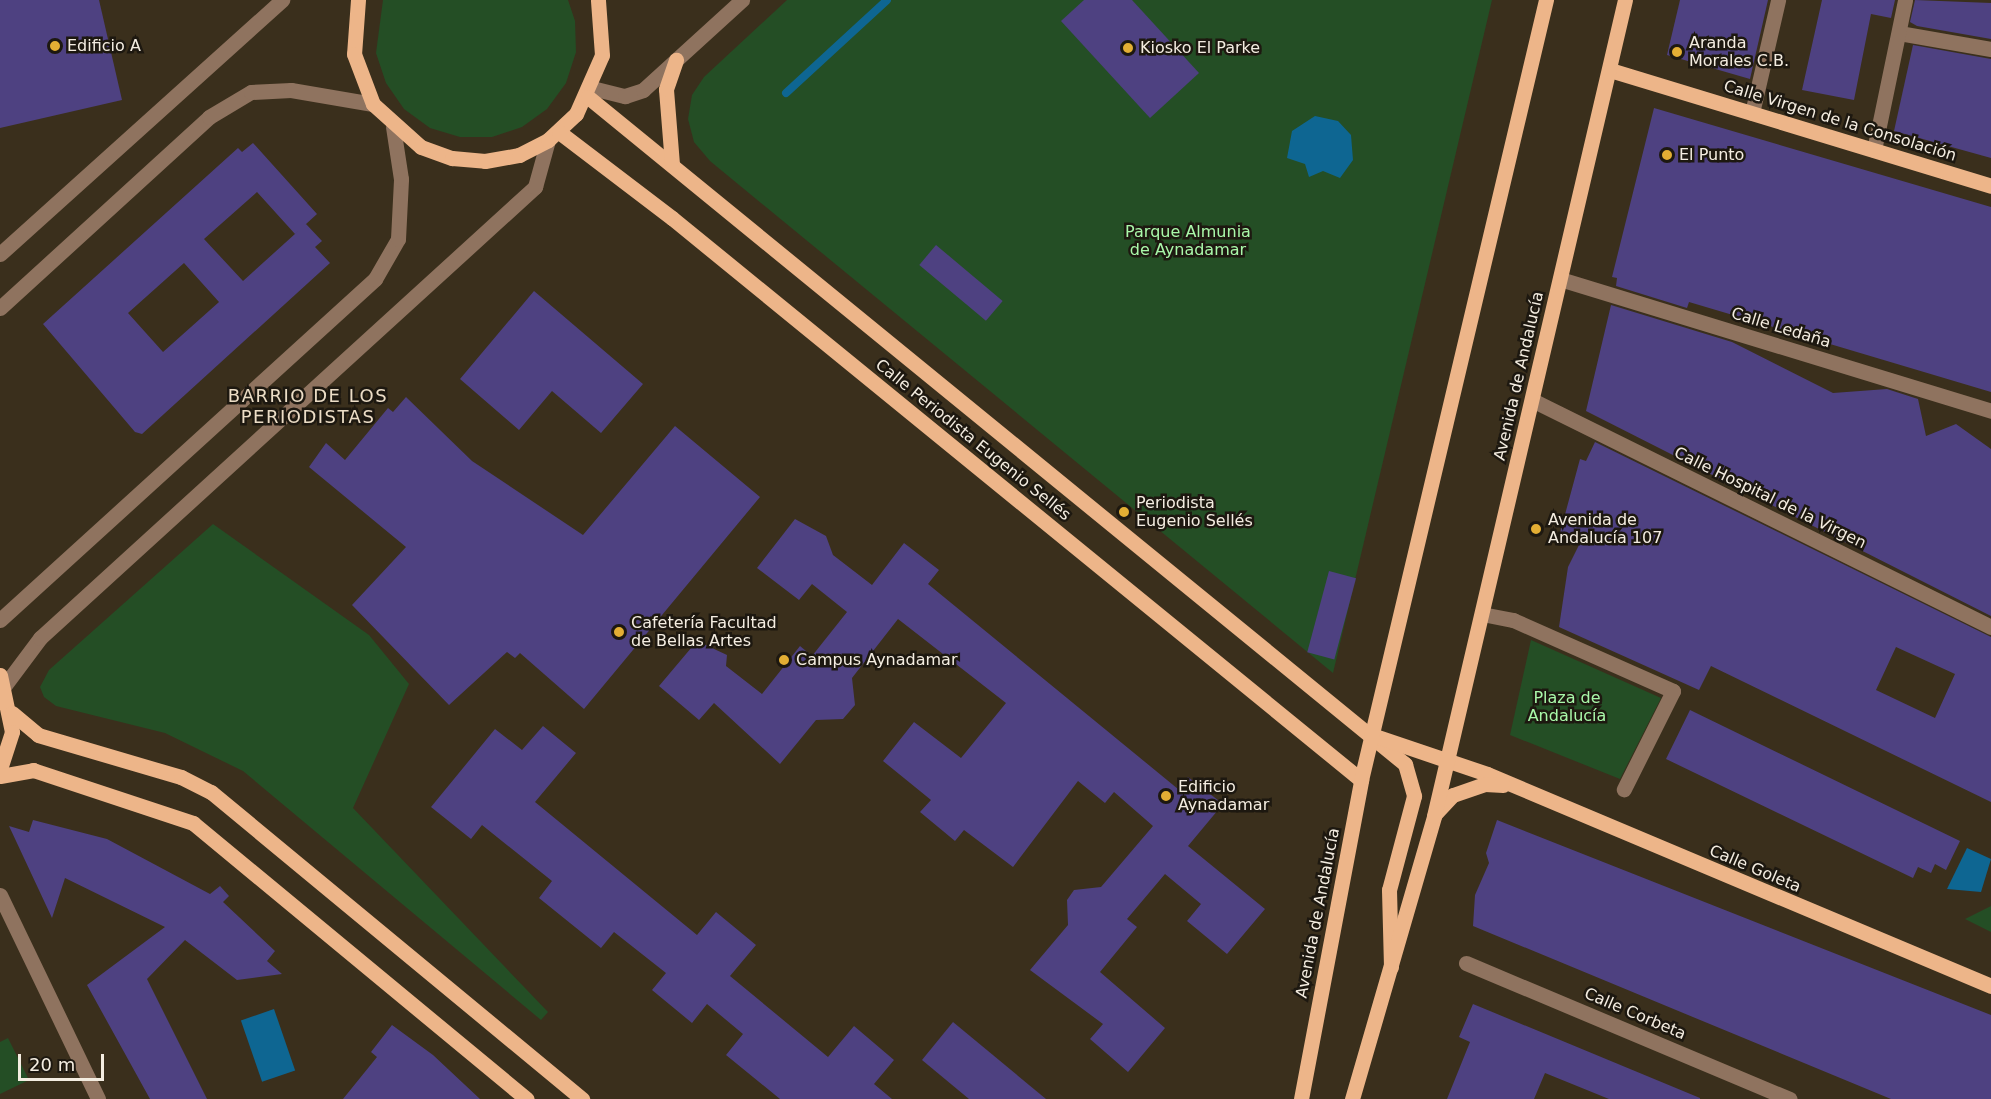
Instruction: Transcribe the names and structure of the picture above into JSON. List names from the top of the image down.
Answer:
{
  "streets": {
    "main road": [
      "Calle Virgen de la Consolación",
      "Avenida de Andalucía",
      "Calle Periodista Eugenio Sellés",
      "Calle Goleta"
    ],
    "street": ["Calle Ledaña", "Calle Hospital de la Virgen", "Calle Corbeta"]
  },
  "crossings": [
    ["Calle Virgen de la Consolación", "Avenida de Andalucía"],
    ["Calle Ledaña", "Avenida de Andalucía"],
    ["Avenida de Andalucía", "Calle Periodista Eugenio Sellés"],
    ["Avenida de Andalucía", "Calle Hospital de la Virgen"],
    ["Avenida de Andalucía", "Calle Goleta"]
  ],
  "districts": ["BARRIO DE LOS PERIODISTAS"],
  "parks": ["Parque Almunia de Aynadamar", "Plaza de Andalucía"],
  "places": [
    "Edificio A",
    "Kiosko El Parke",
    "Aranda Morales C.B.",
    "El Punto",
    "Periodista Eugenio Sellés",
    "Avenida de Andalucía 107",
    "Cafetería Facultad de Bellas Artes",
    "Campus Aynadamar",
    "Edificio Aynadamar"
  ],
  "scale_bar": "20 m"
}
